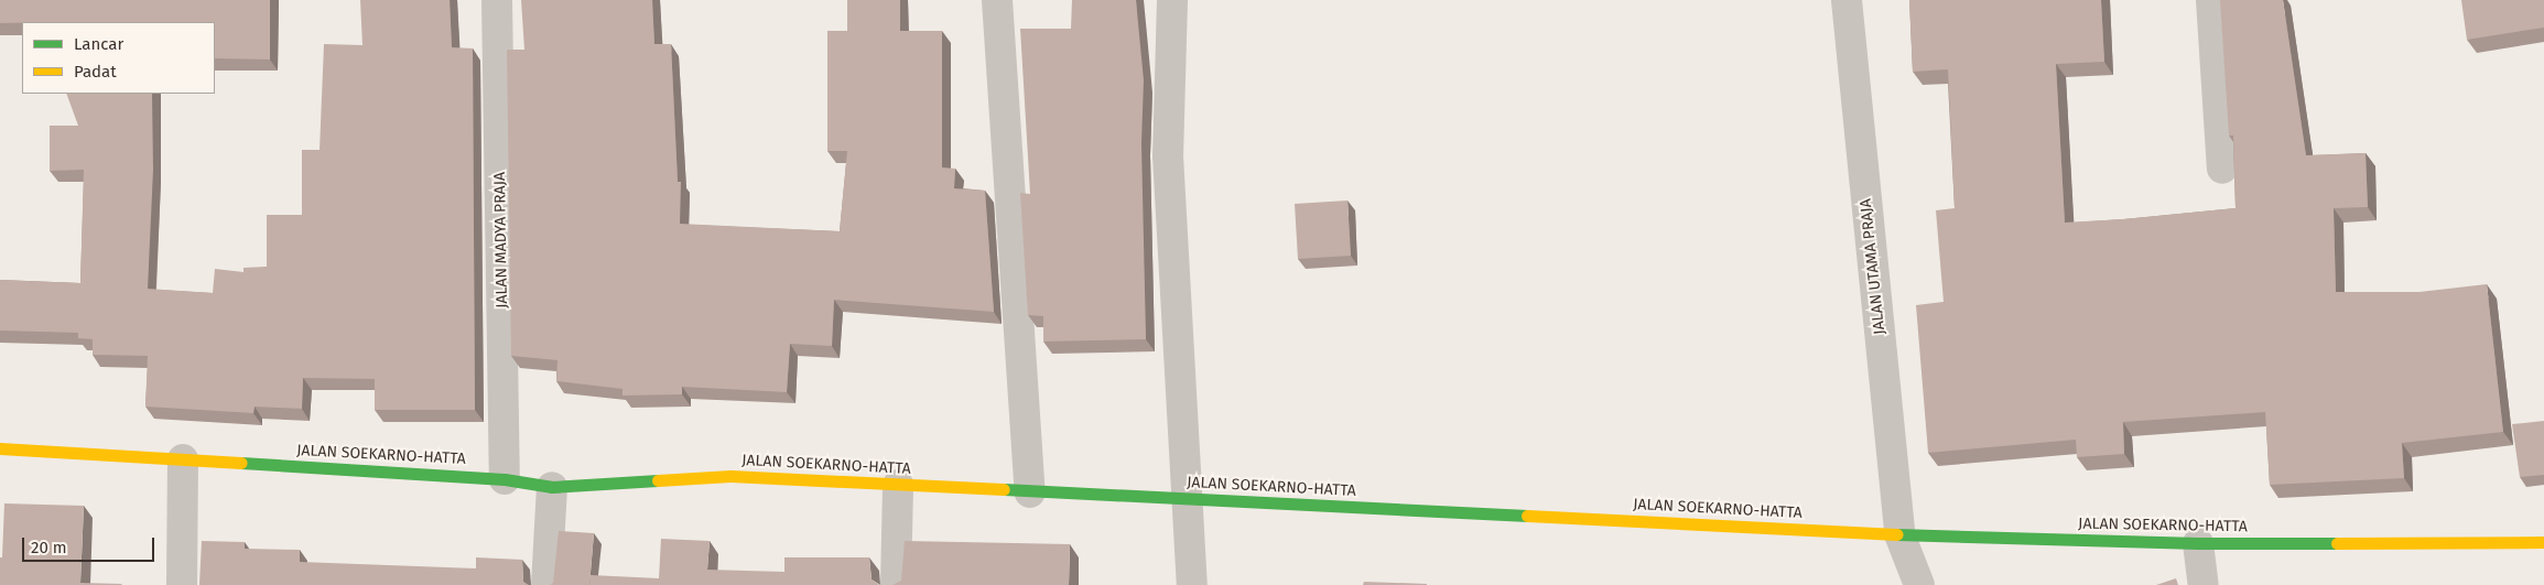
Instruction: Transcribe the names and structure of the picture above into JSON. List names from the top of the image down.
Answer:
{
  "streets": {
    "main road": ["JALAN SOEKARNO-HATTA"],
    "street": ["JALAN MADYA PRAJA", "JALAN UTAMA PRAJA"]
  },
  "crossings": [
    ["JALAN MADYA PRAJA", "JALAN SOEKARNO-HATTA"],
    ["JALAN UTAMA PRAJA", "JALAN SOEKARNO-HATTA"]
  ],
  "legend": ["Lancar", "Padat"],
  "scale_bar": "20 m"
}
